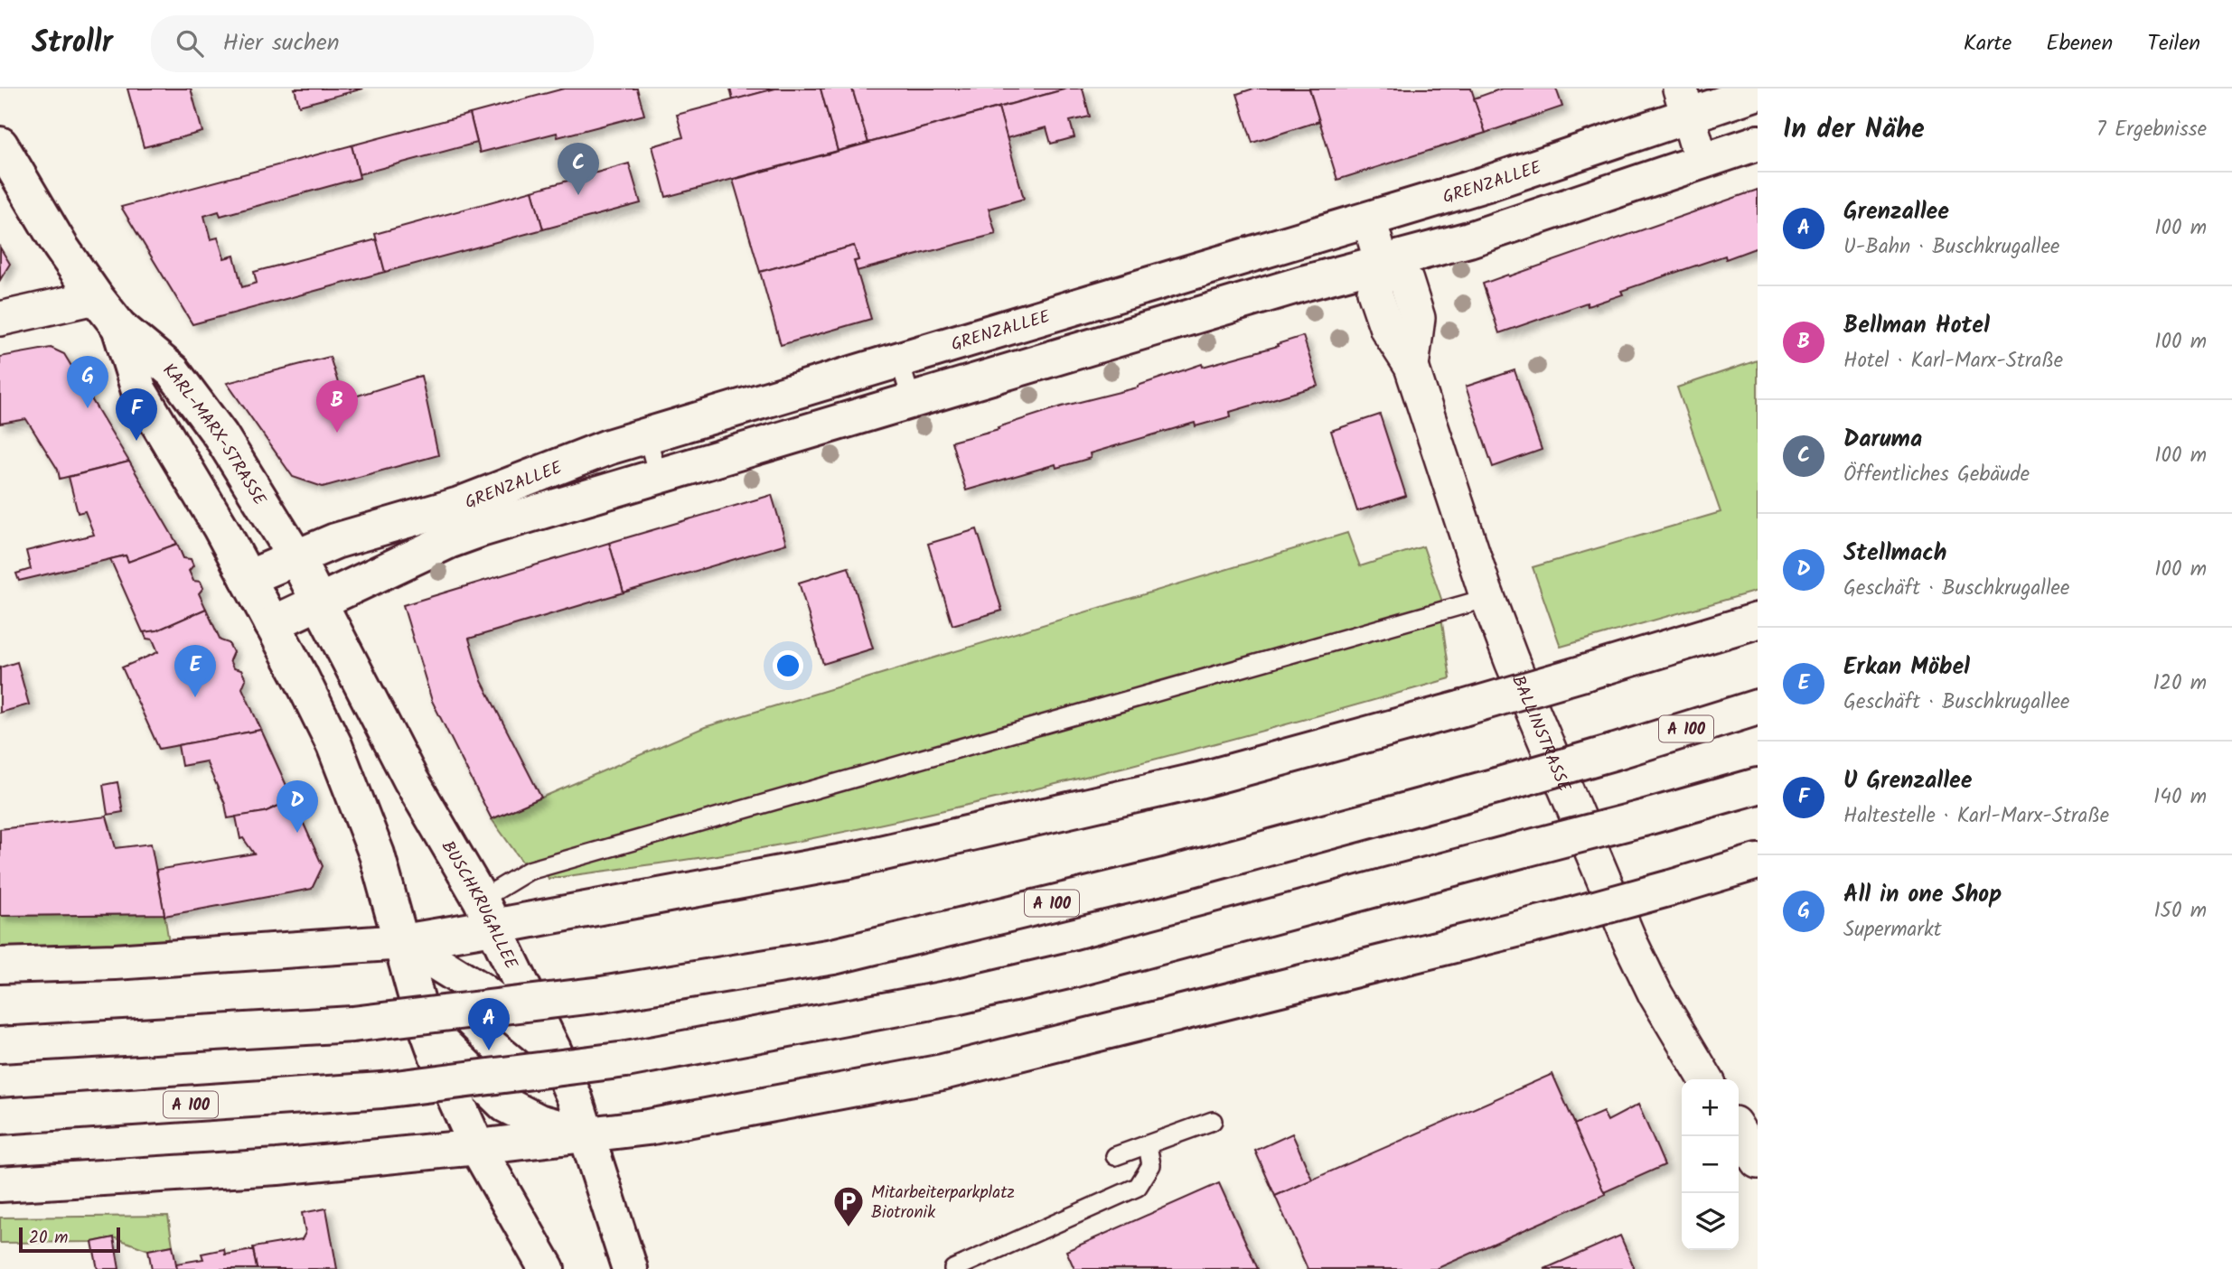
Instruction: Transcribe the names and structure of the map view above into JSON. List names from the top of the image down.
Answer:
{
  "streets": {
    "main road": [
      "GRENZALLEE",
      "KARL-MARX-STRASSE",
      "A 100",
      "BUSCHKRUGALLEE"
    ],
    "street": ["BALLINSTRASSE"]
  },
  "crossings": [
    ["GRENZALLEE", "KARL-MARX-STRASSE"],
    ["GRENZALLEE", "BALLINSTRASSE"],
    ["GRENZALLEE", "BUSCHKRUGALLEE"],
    ["KARL-MARX-STRASSE", "BUSCHKRUGALLEE"]
  ],
  "places": {
    "parking": ["Mitarbeiterparkplatz Biotronik"]
  },
  "scale_bar": "20 m",
  "page": {
    "header": "Strollr",
    "search": "Hier suchen",
    "nav": ["Karte", "Ebenen", "Teilen"],
    "heading": ["In der Nähe", "7 Ergebnisse"],
    "pins": [
      "C",
      "G",
      "B",
      "F",
      "E",
      "D",
      "A"
    ],
    "list": [
      {
        "mark": "A",
        "name": "Grenzallee",
        "note": "U-Bahn · Buschkrugallee",
        "value": "100 m"
      },
      {
        "mark": "B",
        "name": "Bellman Hotel",
        "note": "Hotel · Karl-Marx-Straße",
        "value": "100 m"
      },
      {
        "mark": "C",
        "name": "Daruma",
        "note": "Öffentliches Gebäude",
        "value": "100 m"
      },
      {
        "mark": "D",
        "name": "Stellmach",
        "note": "Geschäft · Buschkrugallee",
        "value": "100 m"
      },
      {
        "mark": "E",
        "name": "Erkan Möbel",
        "note": "Geschäft · Buschkrugallee",
        "value": "120 m"
      },
      {
        "mark": "F",
        "name": "U Grenzallee",
        "note": "Haltestelle · Karl-Marx-Straße",
        "value": "140 m"
      },
      {
        "mark": "G",
        "name": "All in one Shop",
        "note": "Supermarkt",
        "value": "150 m"
      }
    ],
    "map_buttons": ["+", "−"],
    "scale": "20 m"
  }
}
